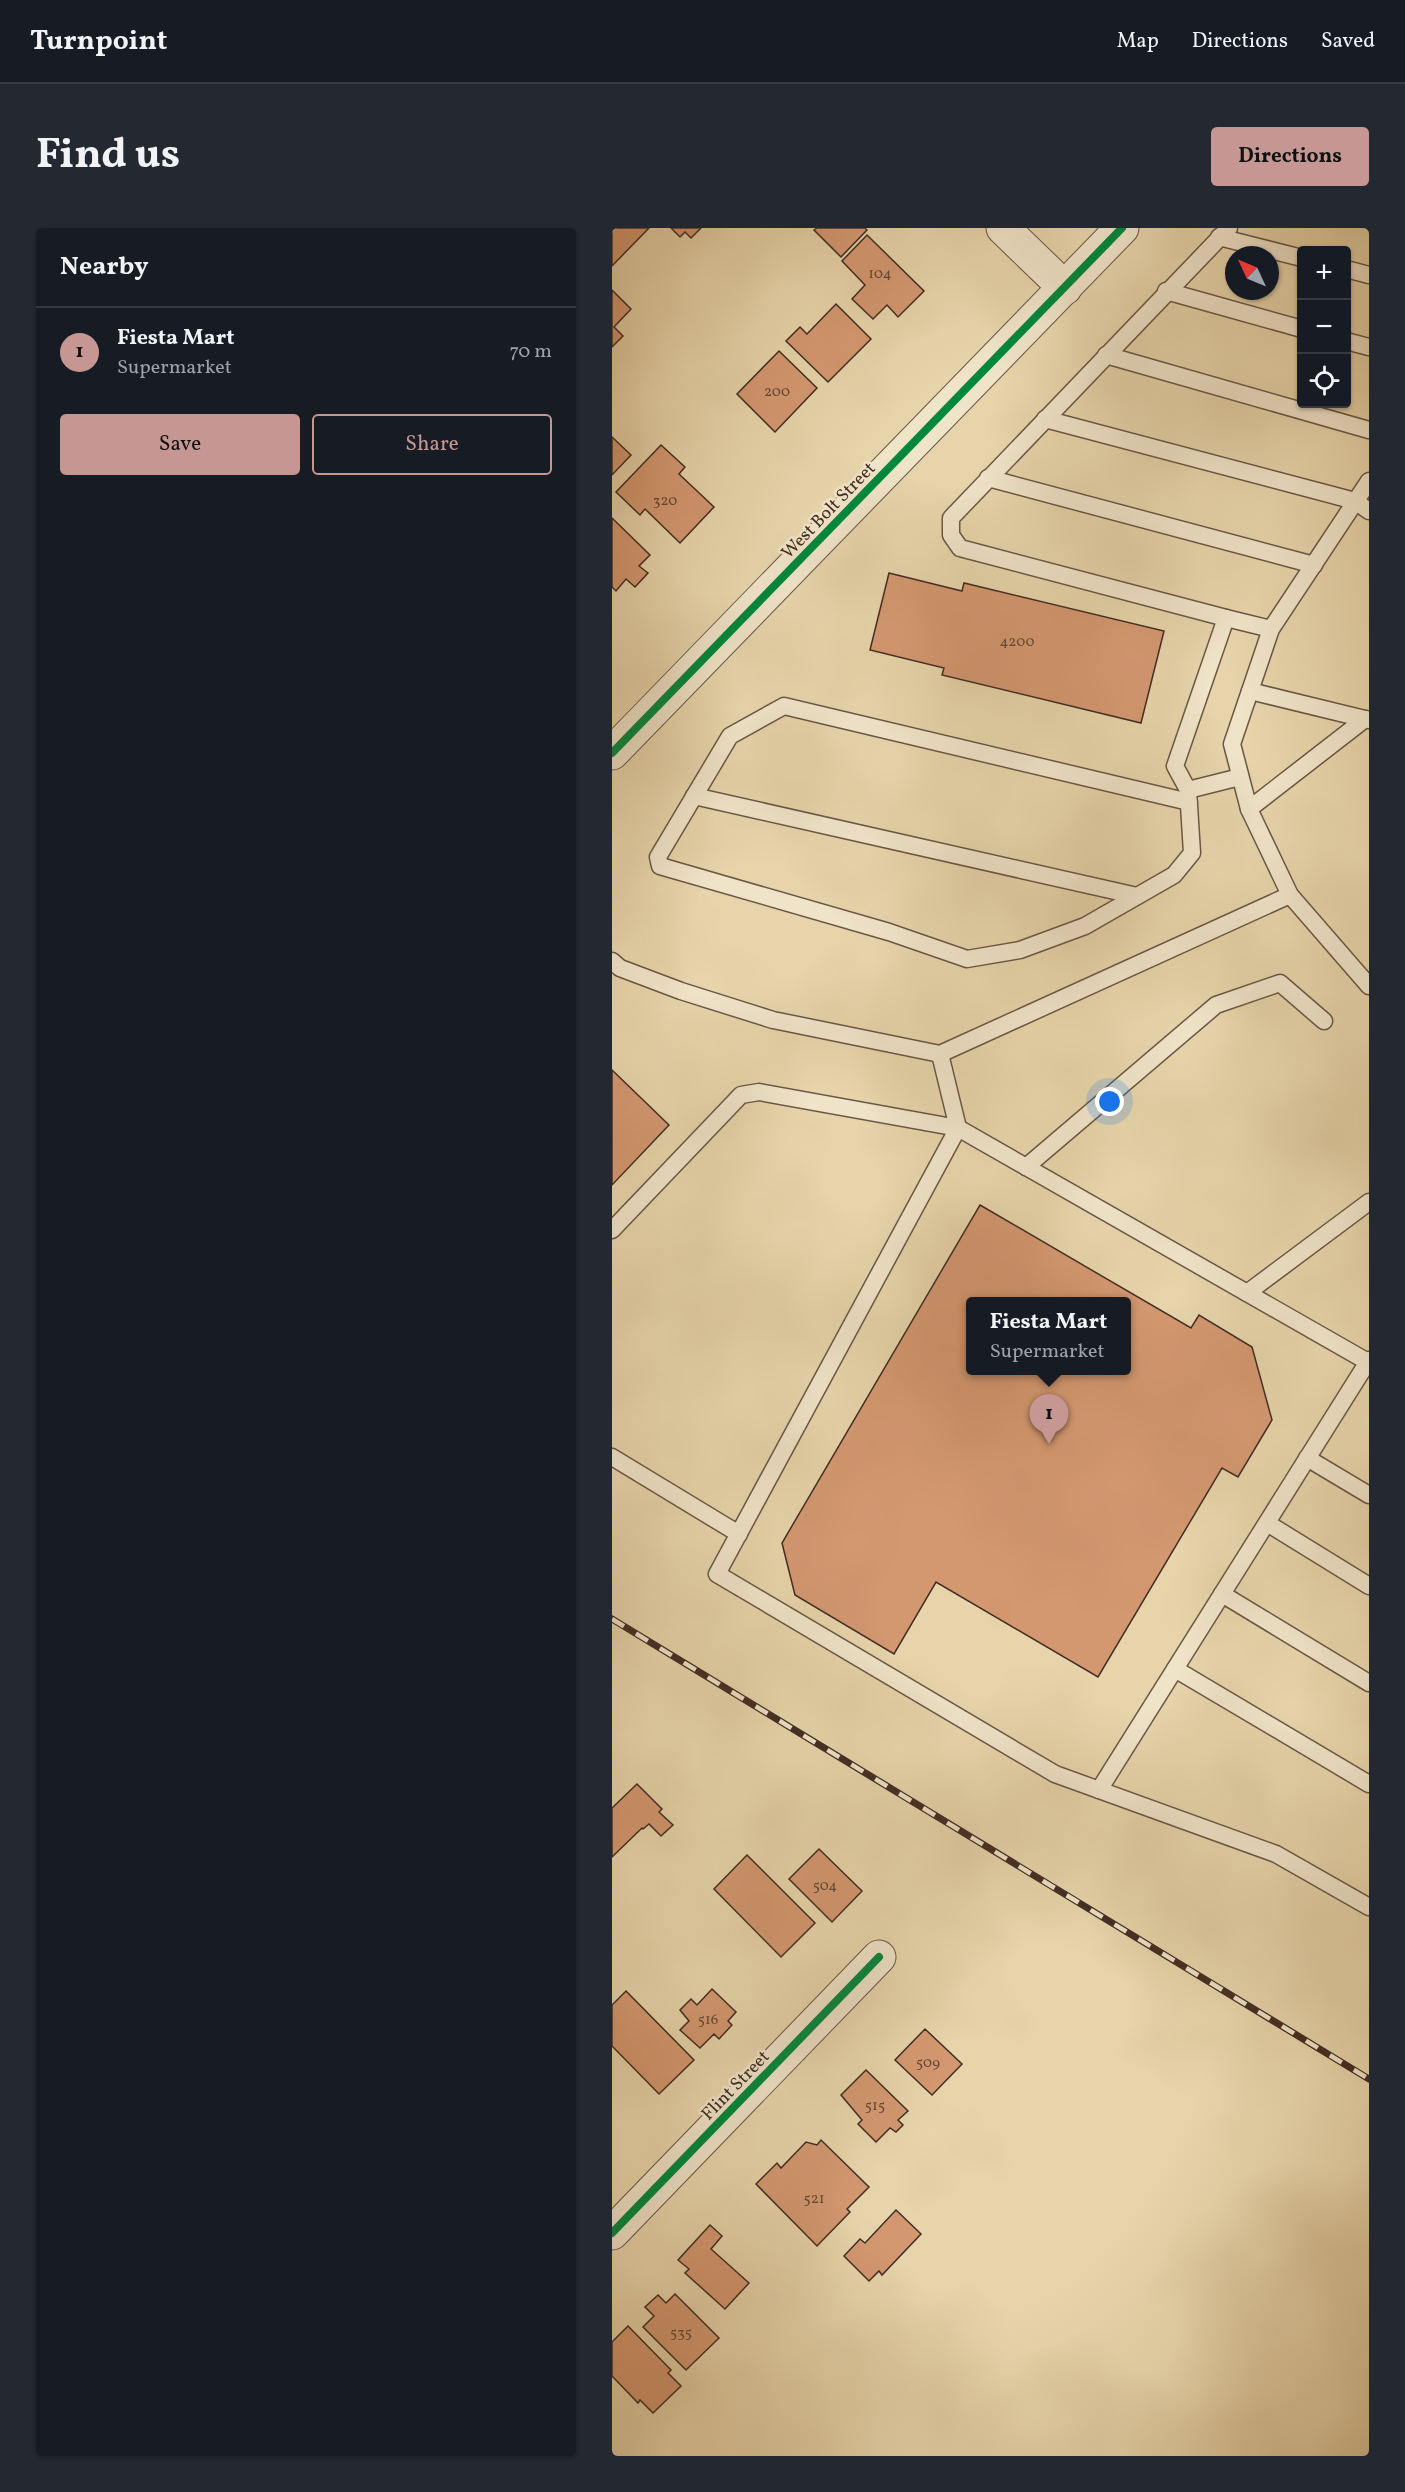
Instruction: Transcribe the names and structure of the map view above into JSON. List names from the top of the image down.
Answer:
{
  "streets": {
    "street": ["West Bolt Street", "Flint Street"]
  },
  "house_numbers": [
    "104",
    "200",
    "320",
    "4200",
    "504",
    "516",
    "509",
    "515",
    "521",
    "535"
  ],
  "north": "top left",
  "page": {
    "header": "Turnpoint",
    "nav": ["Map", "Directions", "Saved"],
    "title": "Find us",
    "buttons": [
      "Directions",
      ["Save", "Share"]
    ],
    "heading": "Nearby",
    "map_buttons": ["+", "−"],
    "list": [
      {
        "mark": "1",
        "name": "Fiesta Mart",
        "note": "Supermarket",
        "value": "70 m"
      }
    ],
    "popup": ["Fiesta Mart", "Supermarket"],
    "pins": "1"
  }
}
